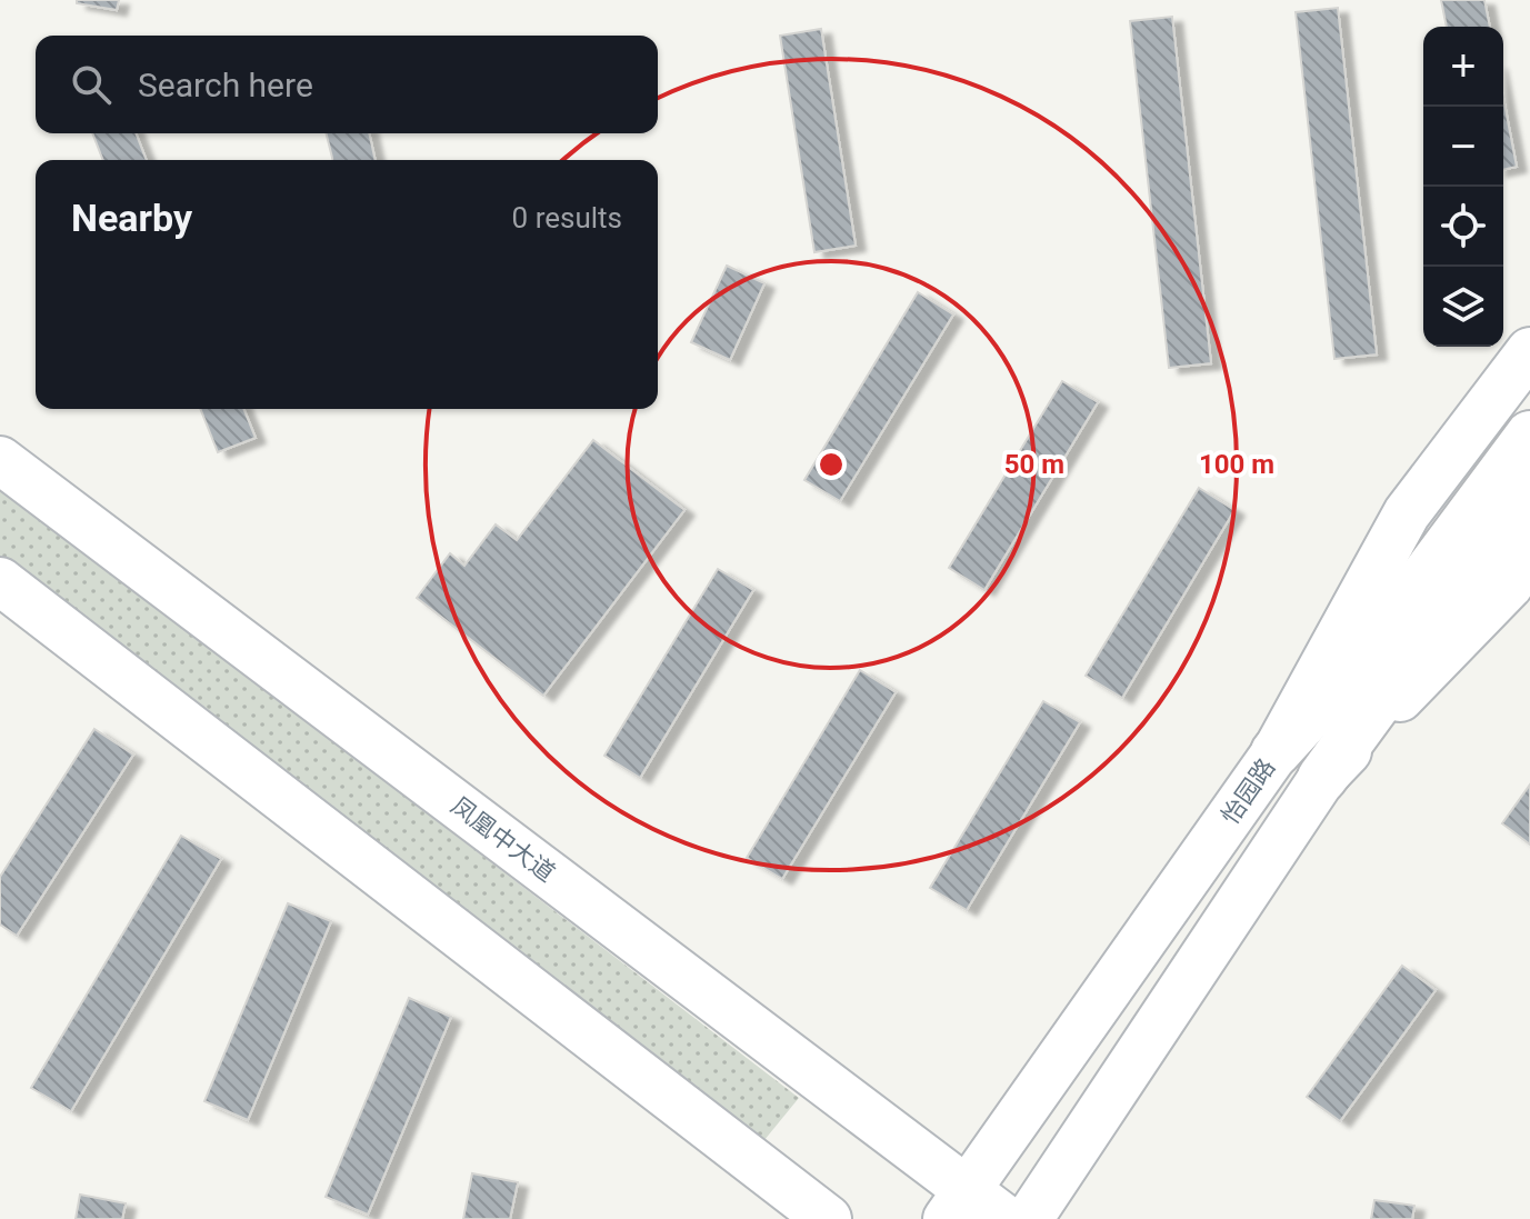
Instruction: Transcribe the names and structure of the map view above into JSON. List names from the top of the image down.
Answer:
{
  "streets": {
    "main road": ["怡园路", "凤凰中大道"]
  },
  "crossings": [
    ["怡园路", "凤凰中大道"]
  ],
  "page": {
    "map_buttons": ["+", "−"],
    "search": "Search here",
    "heading": ["Nearby", "0 results"]
  },
  "rings": ["50 m", "100 m"]
}
